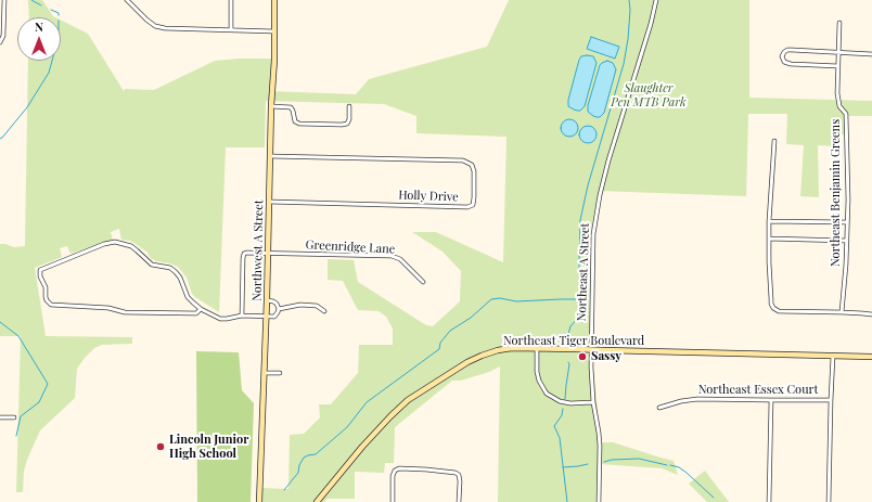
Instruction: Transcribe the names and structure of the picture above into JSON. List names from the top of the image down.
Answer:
{
  "streets": {
    "street": [
      "Northeast Benjamin Greens",
      "Holly Drive",
      "Greenridge Lane",
      "Northwest A Street",
      "Northeast A Street",
      "Northeast Tiger Boulevard",
      "Northeast Essex Court"
    ]
  },
  "crossings": [
    ["Holly Drive", "Northwest A Street"],
    ["Greenridge Lane", "Northwest A Street"]
  ],
  "parks": ["Slaughter Pen MTB Park"],
  "places": ["Sassy", "Lincoln Junior High School"],
  "north": "top"
}
